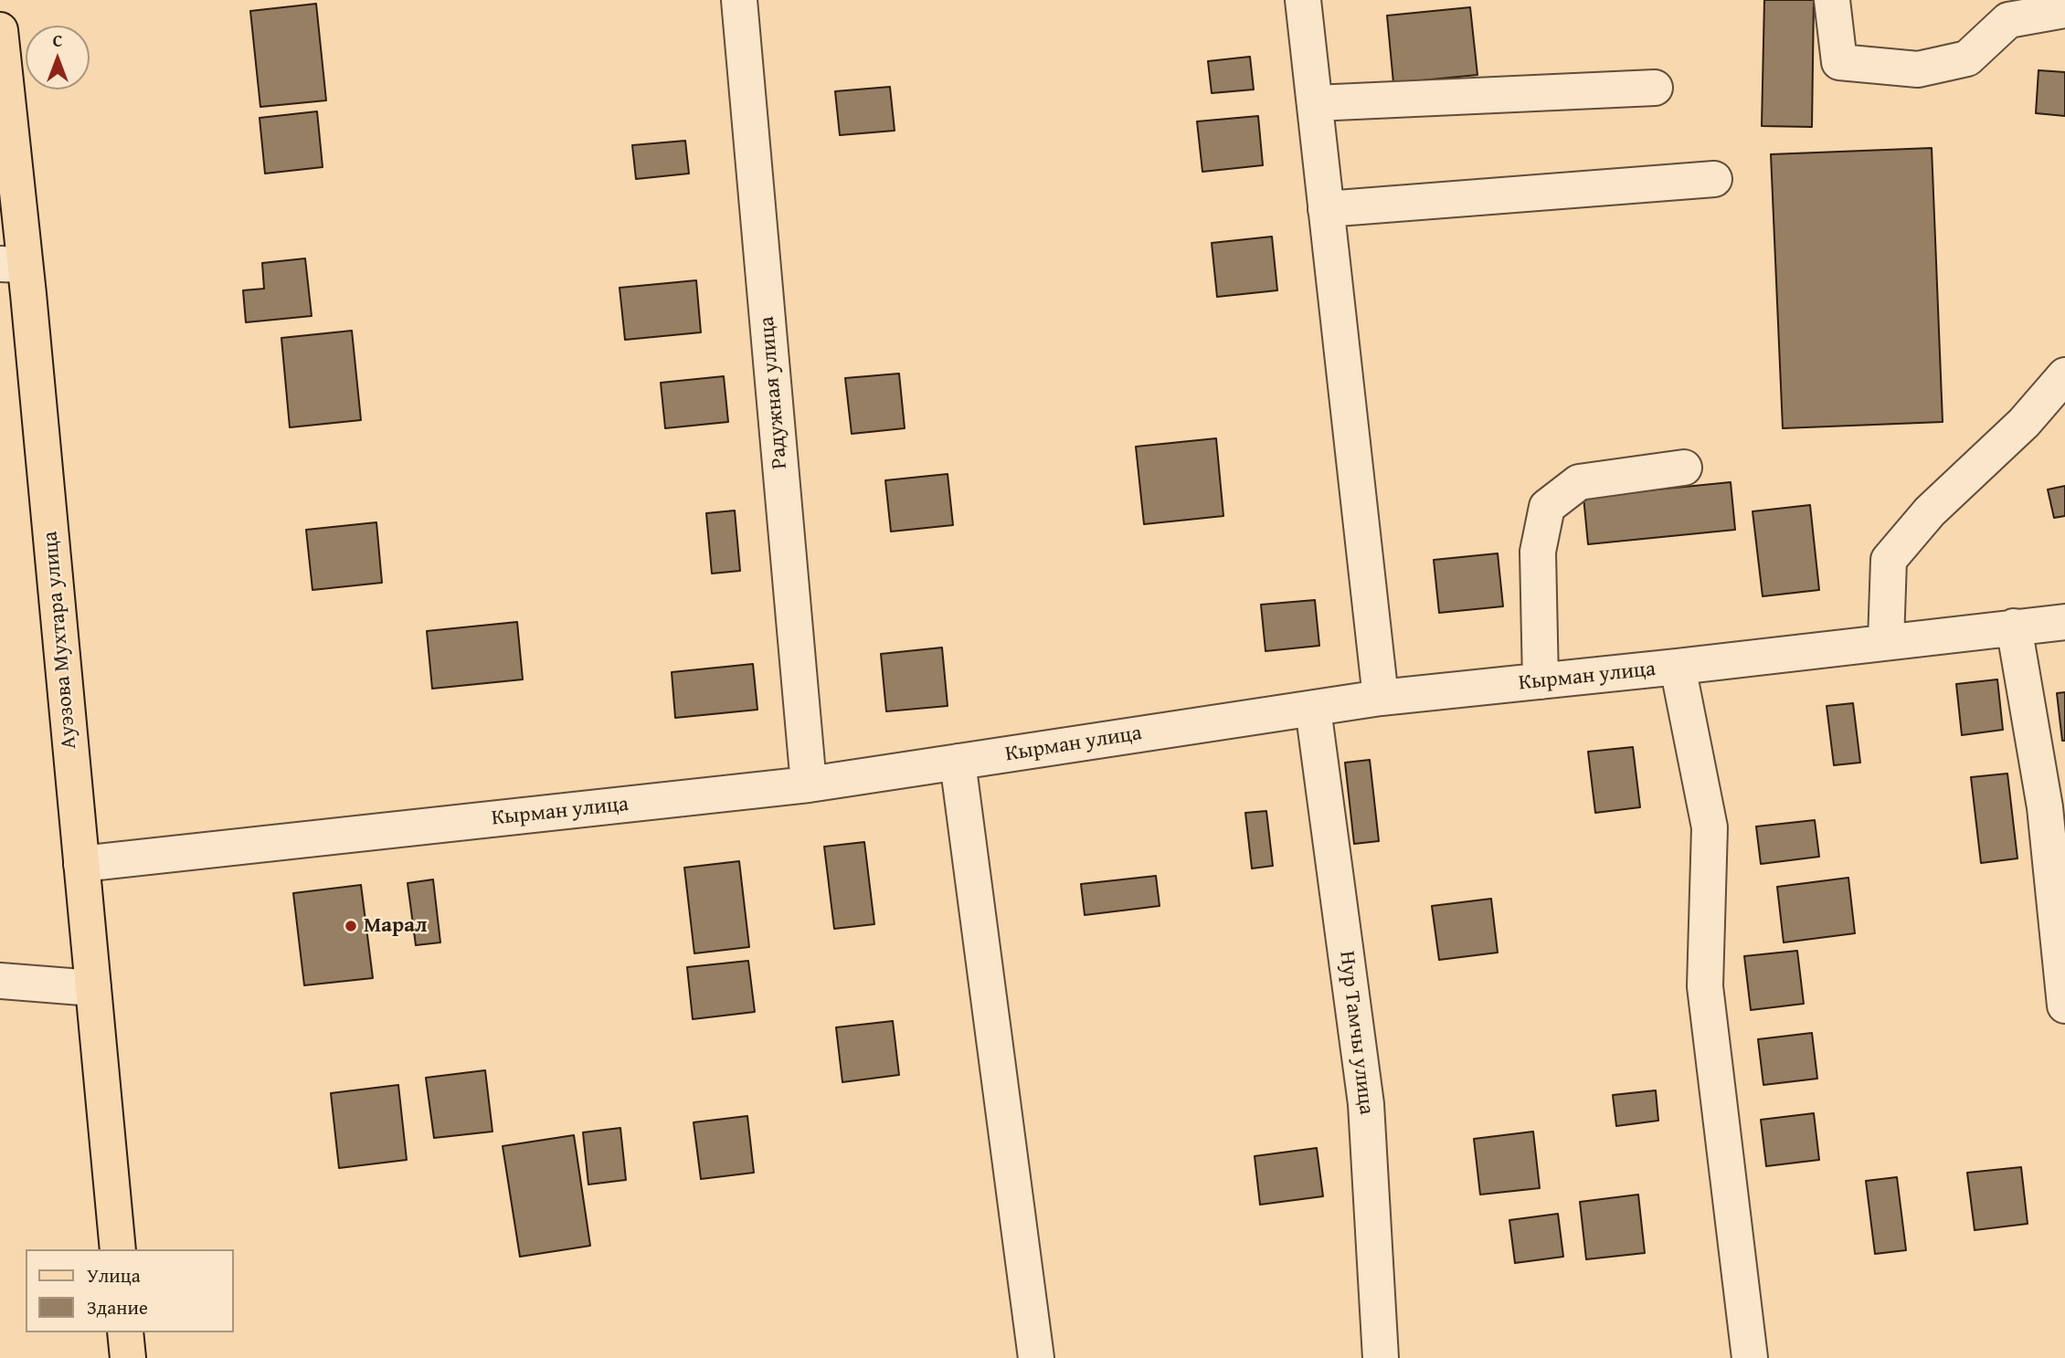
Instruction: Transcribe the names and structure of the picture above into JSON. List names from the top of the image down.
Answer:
{
  "streets": {
    "main road": ["Ауэзова Мухтара улица"],
    "street": ["Радужная улица", "Кырман улица", "Нур Тамчы улица"]
  },
  "crossings": [
    ["Радужная улица", "Кырман улица"],
    ["Ауэзова Мухтара улица", "Кырман улица"],
    ["Кырман улица", "Нур Тамчы улица"]
  ],
  "places": ["Марал"],
  "legend": ["Улица", "Здание"],
  "north": "top"
}
